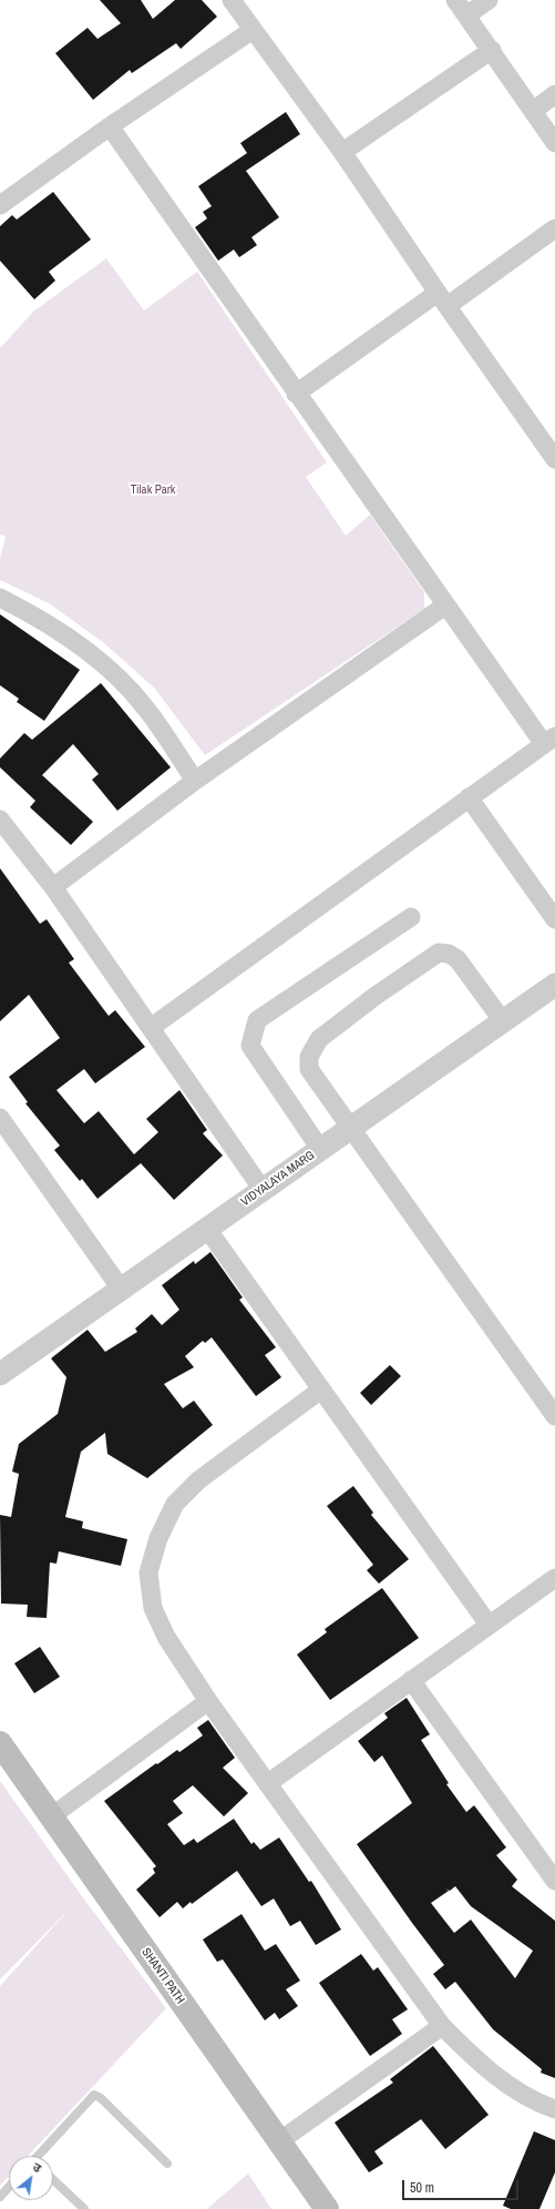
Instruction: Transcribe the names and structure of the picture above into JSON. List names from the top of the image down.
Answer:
{
  "streets": {
    "main road": ["SHANTI PATH"],
    "street": ["VIDYALAYA MARG"]
  },
  "parks": ["Tilak Park"],
  "scale_bar": "50 m",
  "north": "top right"
}
